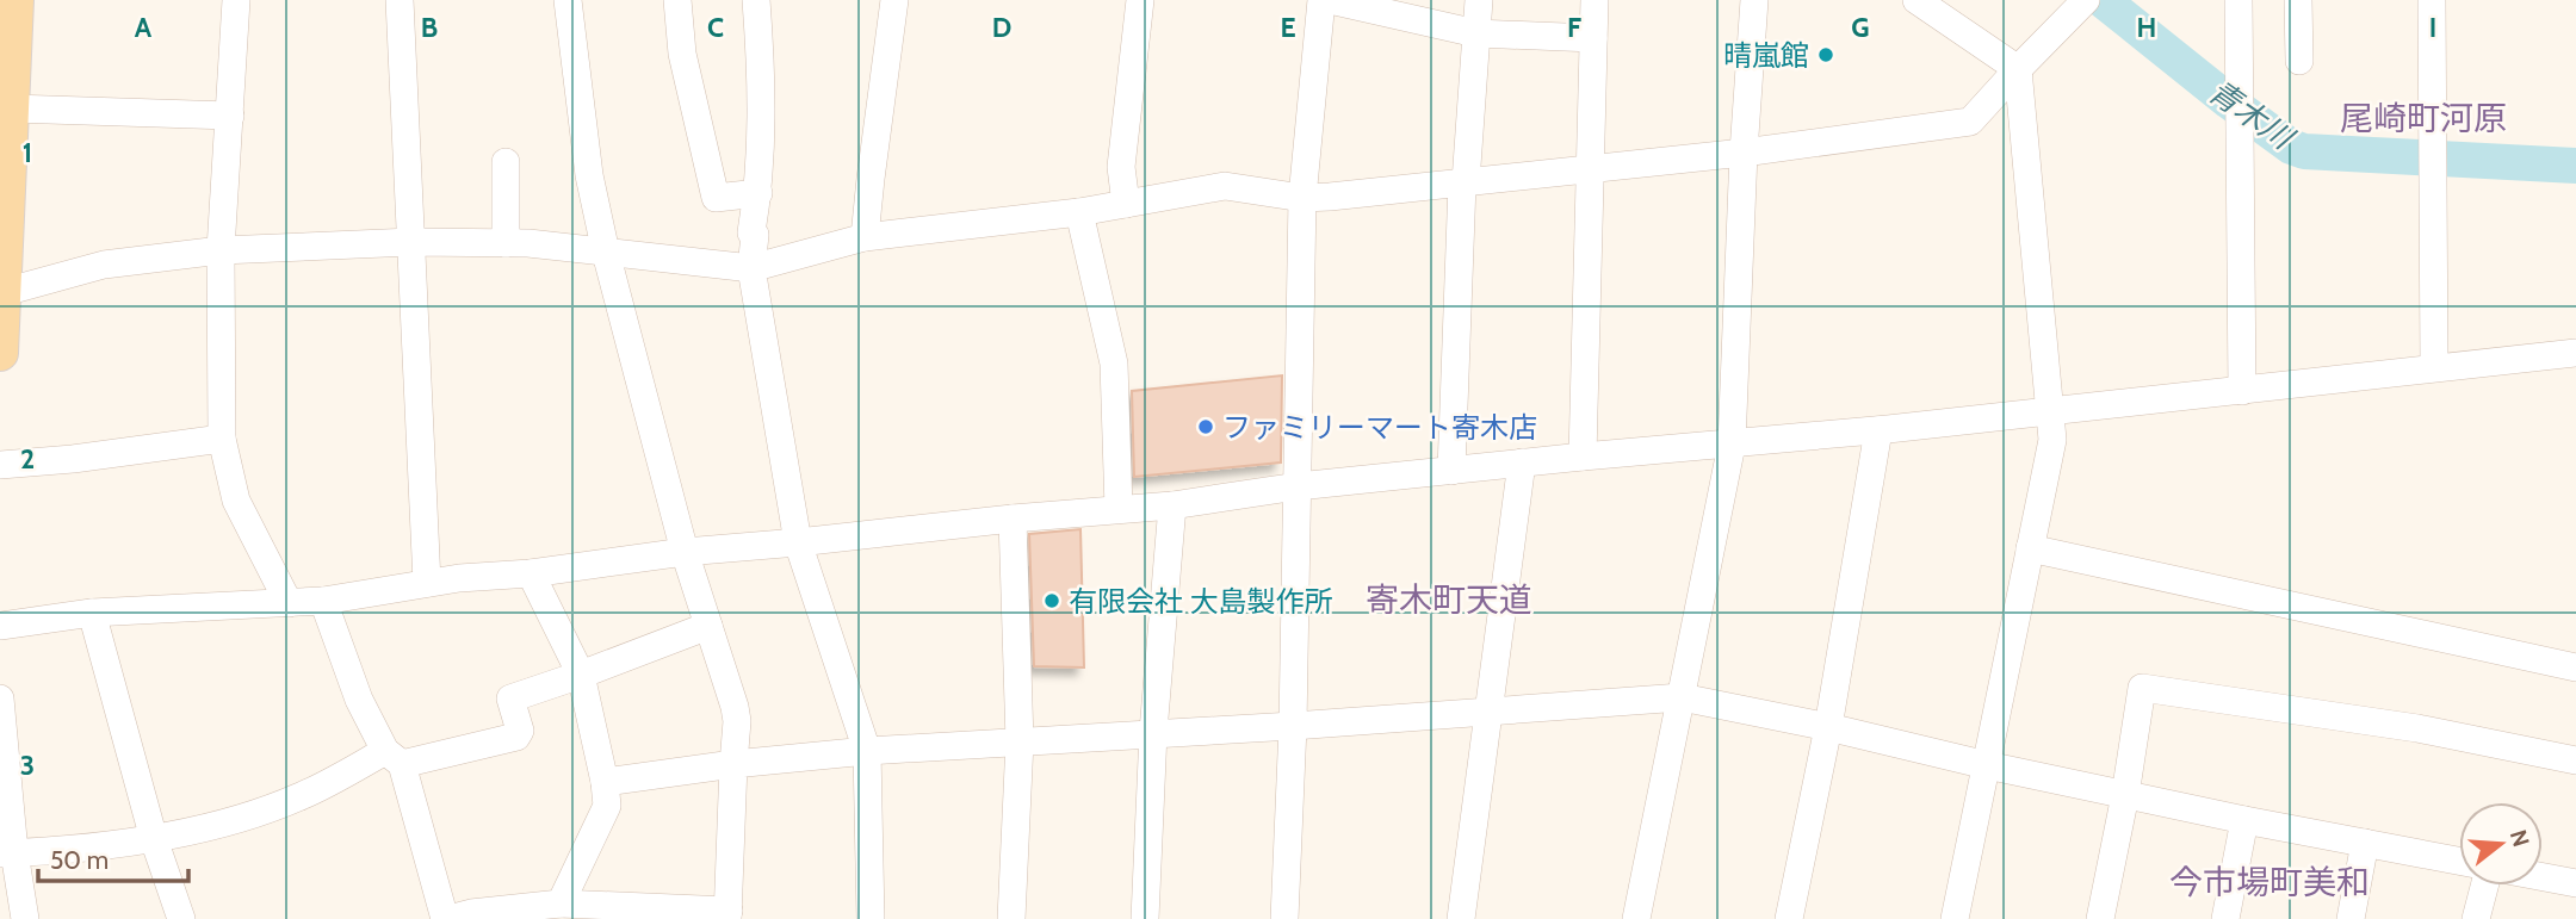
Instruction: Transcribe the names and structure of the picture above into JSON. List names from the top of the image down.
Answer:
{
  "districts": ["尾崎町河原", "寄木町天道", "今市場町美和"],
  "water": ["青木川"],
  "places": ["晴嵐館", "ファミリーマート寄木店", "有限会社 大島製作所"],
  "scale_bar": "50 m",
  "north": "right",
  "grid": {
    "columns": [
      "A",
      "B",
      "C",
      "D",
      "E",
      "F",
      "G",
      "H",
      "I"
    ],
    "rows": ["1", "2", "3"]
  }
}
